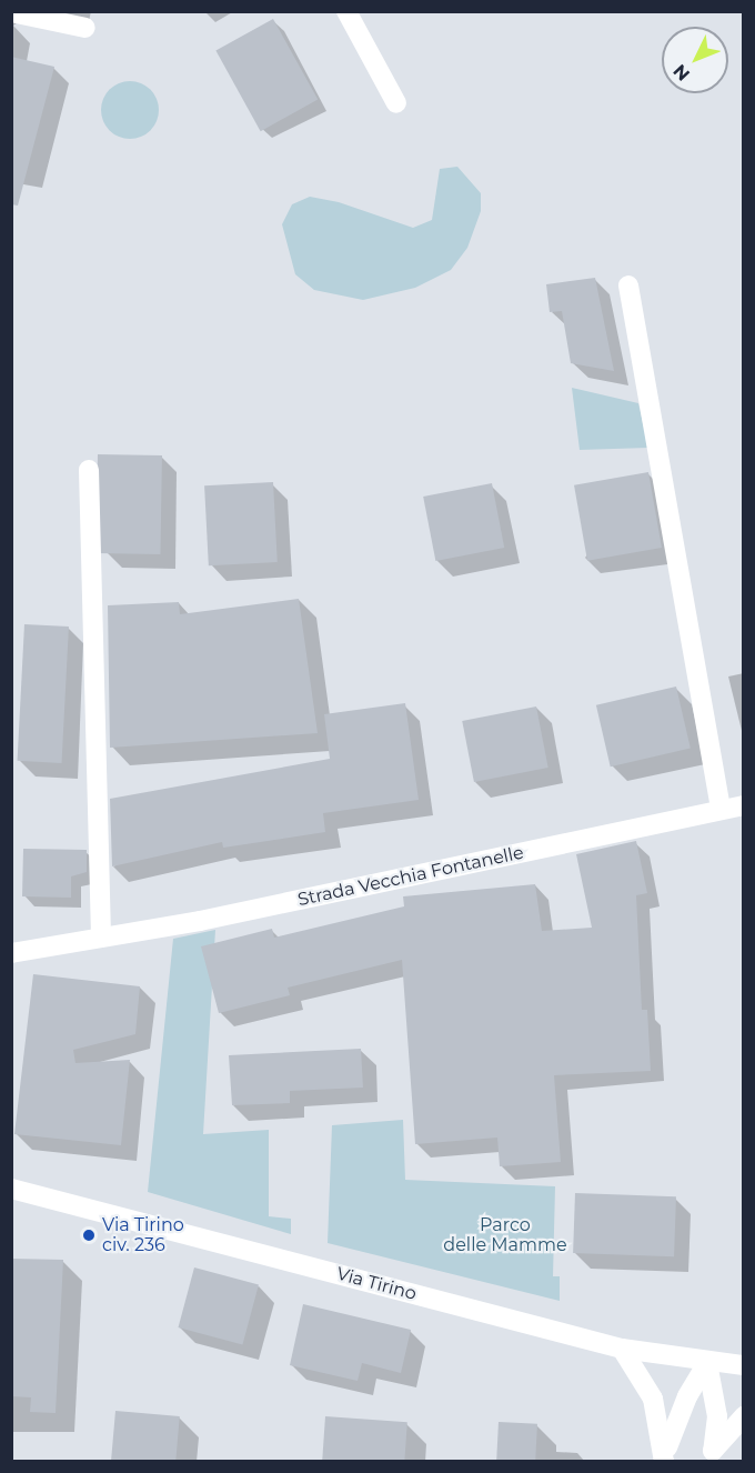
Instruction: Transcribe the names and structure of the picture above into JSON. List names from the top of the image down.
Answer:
{
  "streets": {
    "street": ["Strada Vecchia Fontanelle", "Via Tirino"]
  },
  "parks": ["Parco delle Mamme"],
  "places": ["Via Tirino civ. 236"],
  "north": "bottom left"
}
